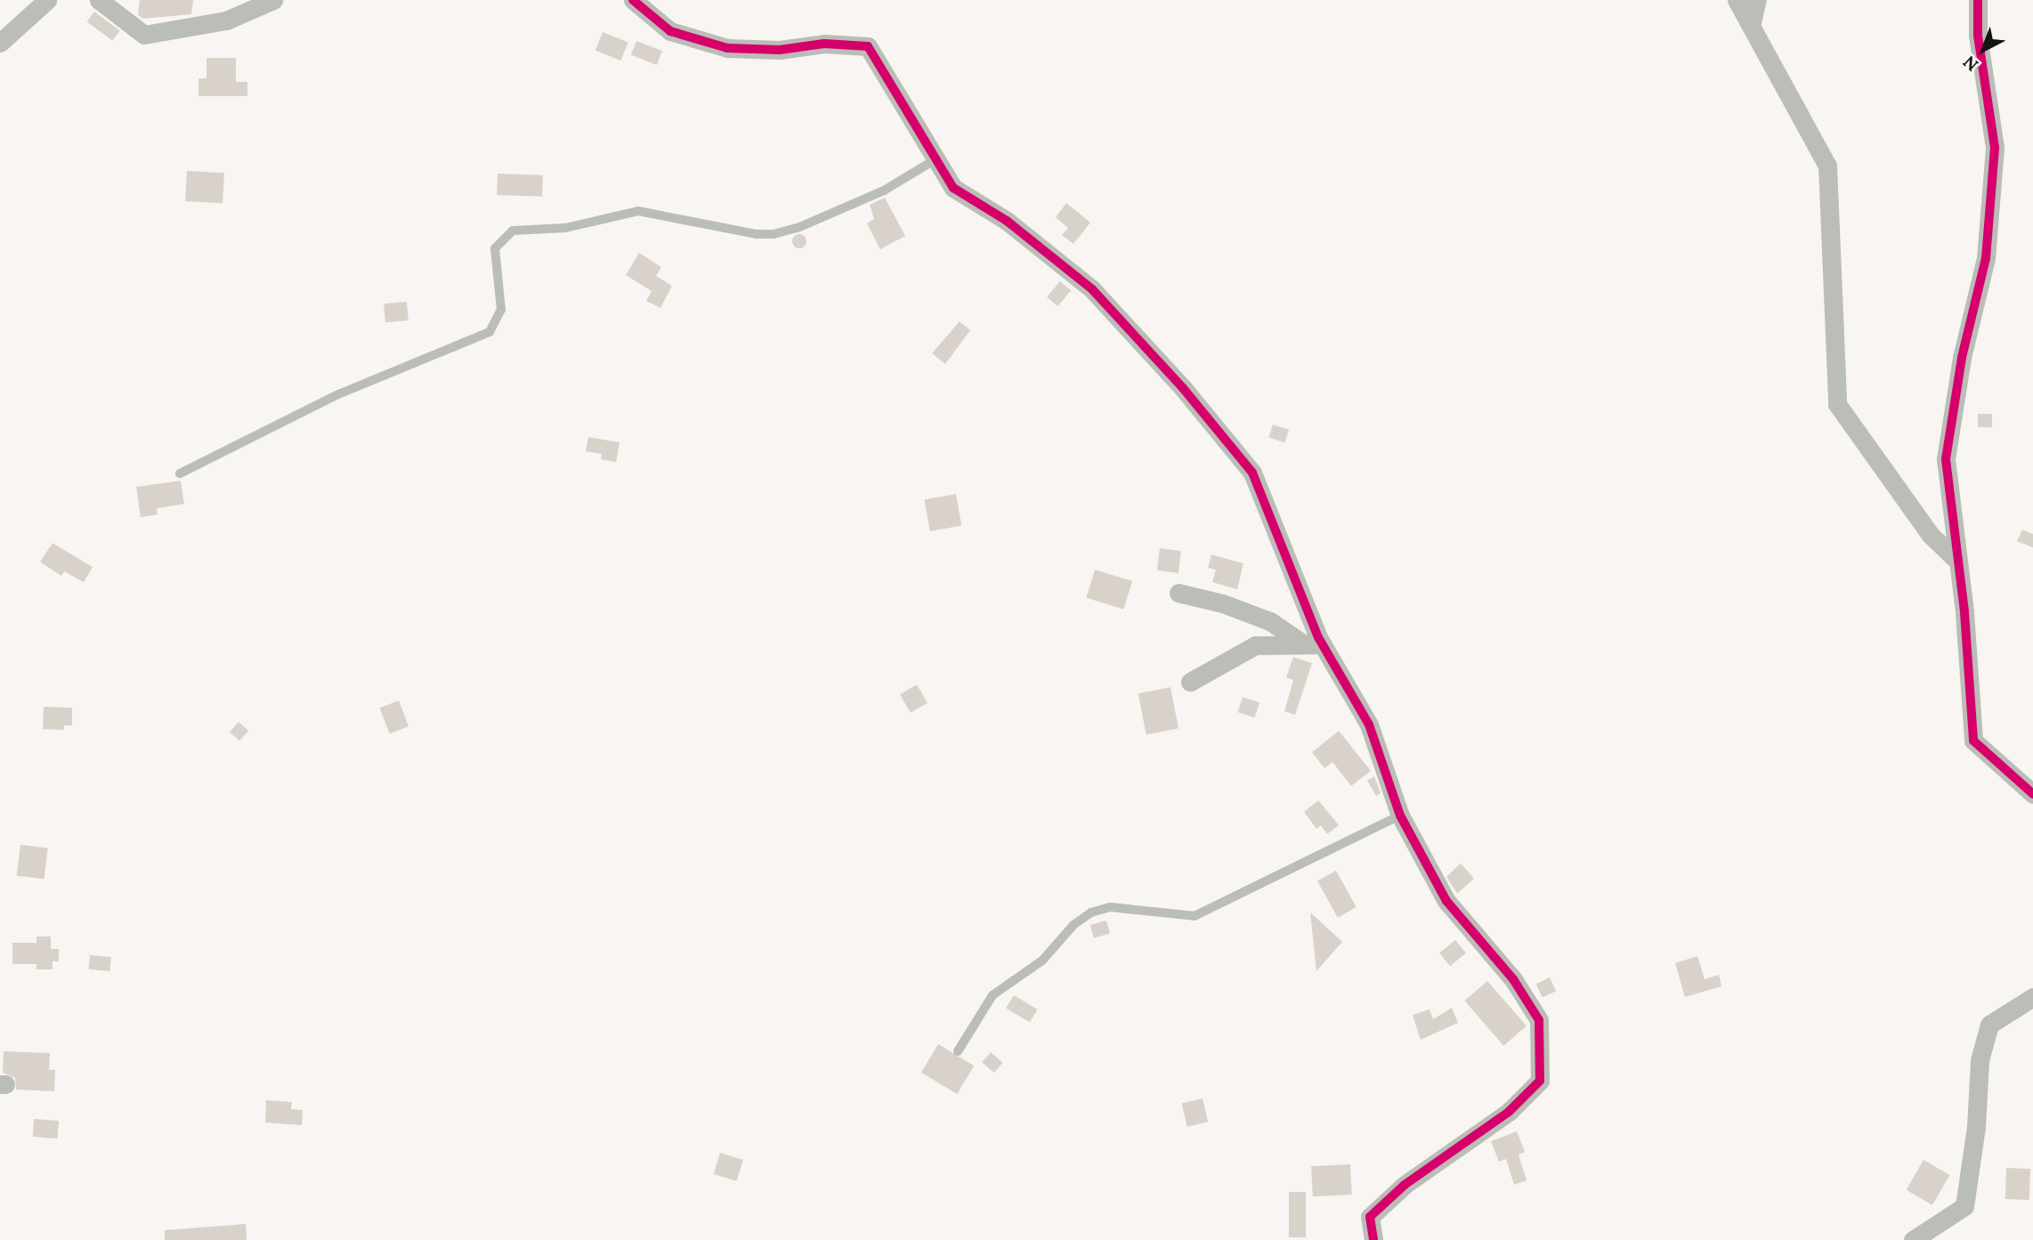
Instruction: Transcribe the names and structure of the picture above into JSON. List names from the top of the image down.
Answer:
{
  "north": "bottom left"
}
